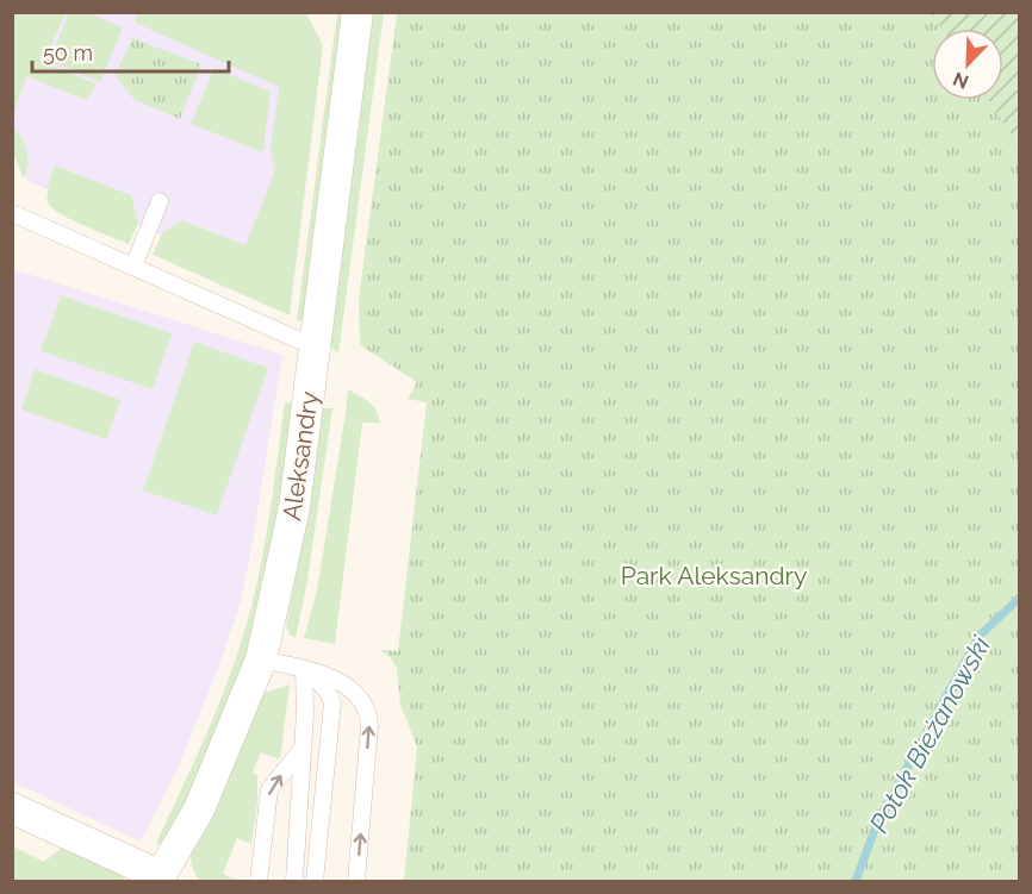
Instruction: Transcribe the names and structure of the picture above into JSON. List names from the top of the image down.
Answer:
{
  "streets": {
    "street": ["Aleksandry"]
  },
  "water": ["Potok Bieżanowski"],
  "parks": ["Park Aleksandry"],
  "scale_bar": "50 m",
  "north": "bottom left"
}
